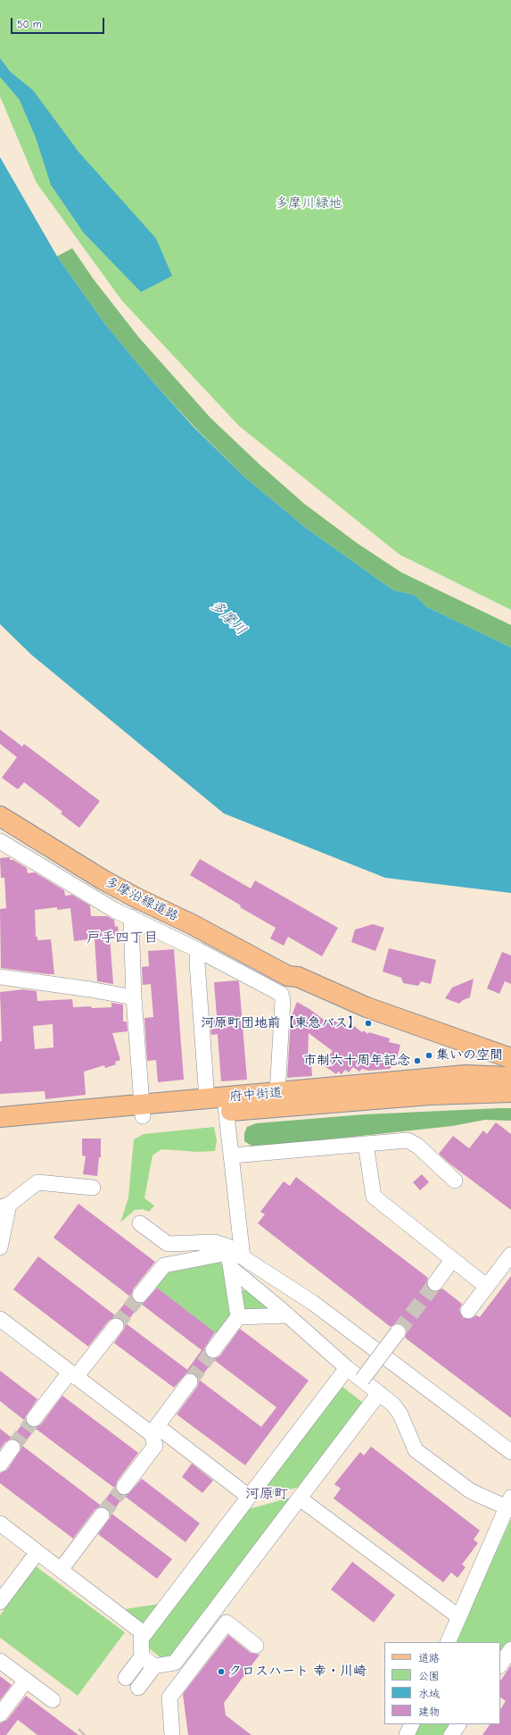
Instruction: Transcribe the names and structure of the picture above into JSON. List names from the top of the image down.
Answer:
{
  "streets": {
    "main road": ["多摩沿線道路", "府中街道"]
  },
  "districts": ["戸手四丁目", "河原町"],
  "water": ["多摩川"],
  "parks": ["多摩川緑地"],
  "places": [
    "河原町団地前【東急バス】",
    "集いの空間",
    "市制六十周年記念",
    "クロスハート 幸・川崎"
  ],
  "legend": [
    "道路",
    "公園",
    "水域",
    "建物"
  ],
  "scale_bar": "50 m"
}
